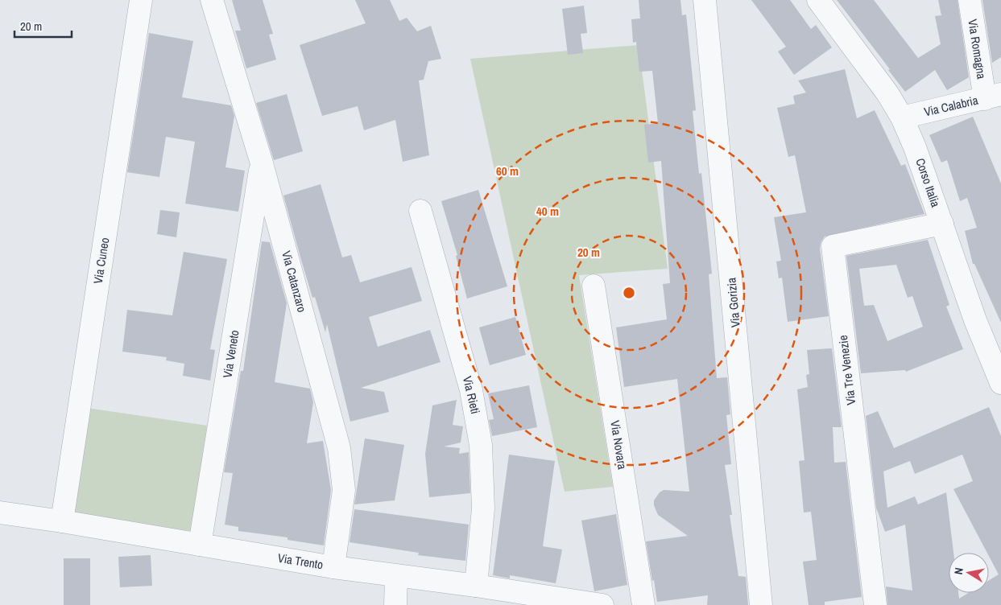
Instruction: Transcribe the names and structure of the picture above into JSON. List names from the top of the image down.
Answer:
{
  "streets": {
    "street": [
      "Via Romagna",
      "Via Calabria",
      "Corso Italia",
      "Via Cuneo",
      "Via Catanzaro",
      "Via Gorizia",
      "Via Veneto",
      "Via Tre Venezie",
      "Via Rieti",
      "Via Novara",
      "Via Trento"
    ]
  },
  "crossings": [
    ["Via Romagna", "Via Calabria"],
    ["Via Calabria", "Corso Italia"],
    ["Corso Italia", "Via Tre Venezie"],
    ["Via Cuneo", "Via Trento"],
    ["Via Catanzaro", "Via Veneto"],
    ["Via Catanzaro", "Via Trento"],
    ["Via Veneto", "Via Trento"],
    ["Via Rieti", "Via Trento"]
  ],
  "scale_bar": "20 m",
  "north": "left",
  "rings": ["60 m", "40 m", "20 m"]
}
